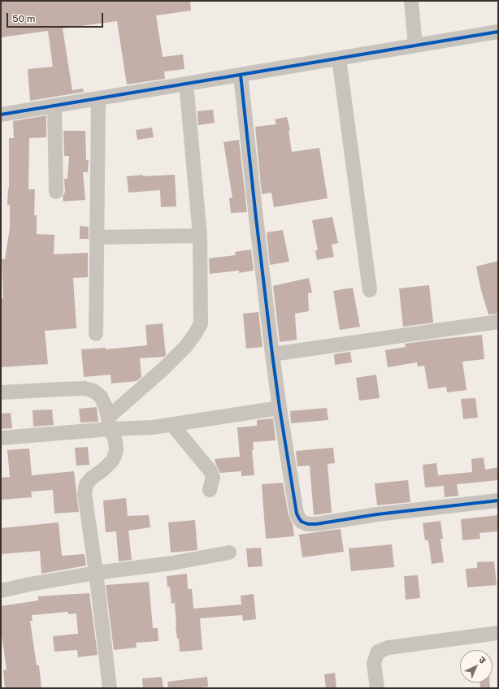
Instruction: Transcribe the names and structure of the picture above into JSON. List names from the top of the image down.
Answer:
{
  "scale_bar": "50 m",
  "north": "top right"
}
